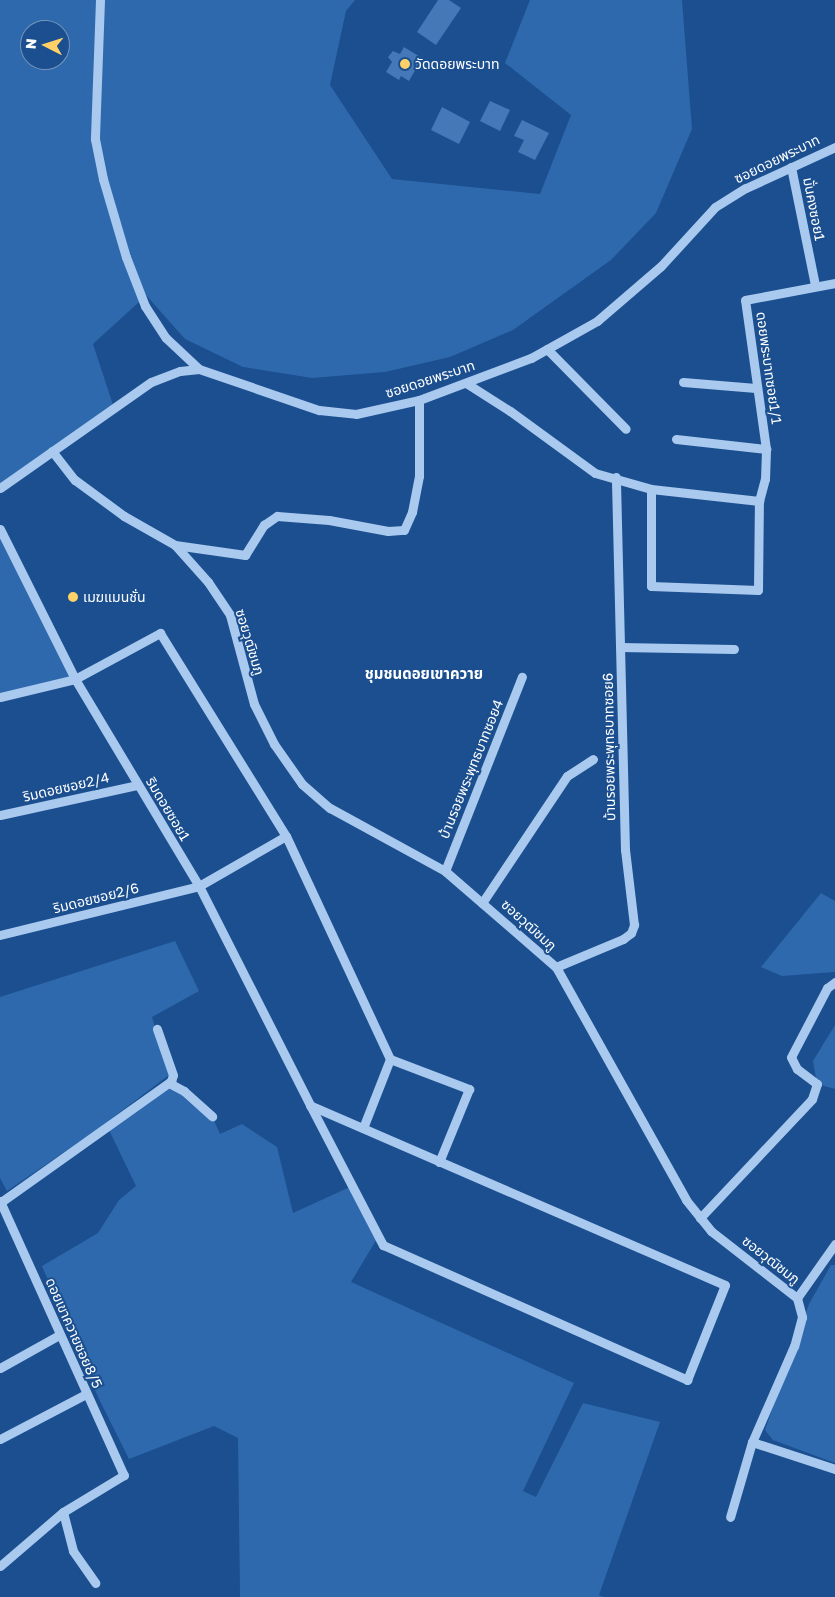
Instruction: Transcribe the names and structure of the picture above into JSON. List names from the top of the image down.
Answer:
{
  "streets": {
    "street": [
      "ซอยดอยพระบาท",
      "มั่นคงซอย1",
      "ดอยพระบาทซอย1/1",
      "ซอยวุฒิชมภู",
      "บ้านรอยพระพุทธบาทซอย6",
      "บ้านรอยพระพุทธบาทซอย4",
      "ริมดอยซอย2/4",
      "ริมดอยซอย1",
      "ริมดอยซอย2/6",
      "ดอยเขาควายซอย8/5"
    ]
  },
  "crossings": [
    ["ซอยดอยพระบาท", "มั่นคงซอย1"],
    ["ซอยดอยพระบาท", "ซอยวุฒิชมภู"],
    ["มั่นคงซอย1", "ดอยพระบาทซอย1/1"],
    ["ซอยวุฒิชมภู", "บ้านรอยพระพุทธบาทซอย6"],
    ["ซอยวุฒิชมภู", "บ้านรอยพระพุทธบาทซอย4"],
    ["ริมดอยซอย2/4", "ริมดอยซอย1"],
    ["ริมดอยซอย1", "ริมดอยซอย2/6"]
  ],
  "districts": ["ชุมชนดอยเขาควาย"],
  "places": ["วัดดอยพระบาท", "เมฆแมนชั่น"],
  "north": "left"
}
